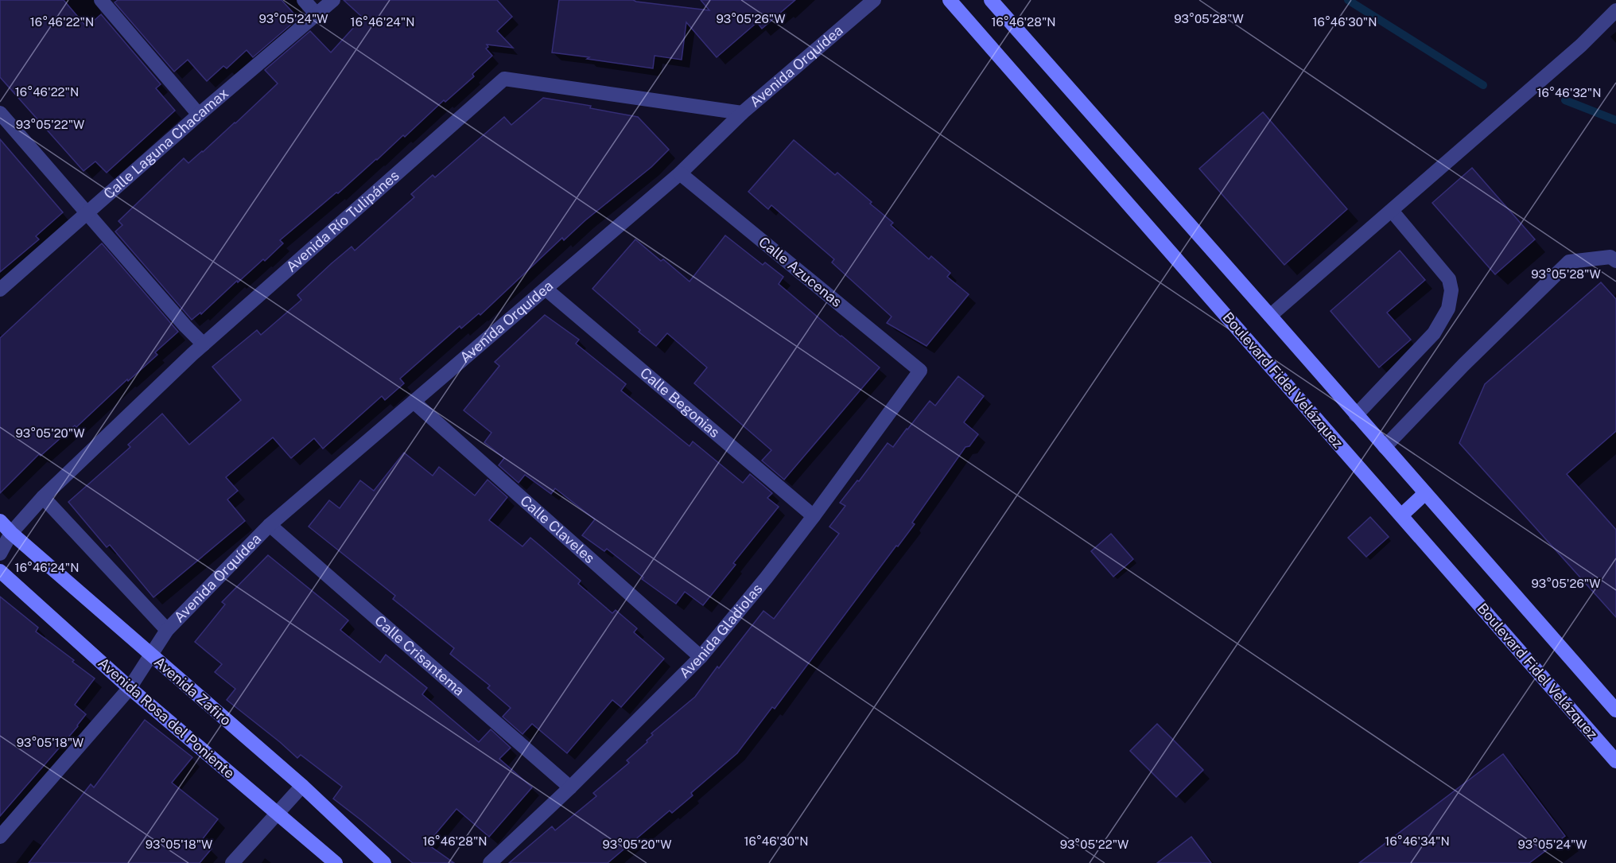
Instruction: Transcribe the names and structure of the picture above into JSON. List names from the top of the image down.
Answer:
{
  "streets": {
    "main road": ["Boulevard Fidel Velázquez", "Avenida Zafiro", "Avenida Rosa del Poniente"],
    "street": [
      "Avenida Orquídea",
      "Calle Laguna Chacamax",
      "Avenida Río Tulipánes",
      "Calle Azucenas",
      "Calle Begonias",
      "Calle Claveles",
      "Avenida Gladiolas",
      "Calle Crisantema"
    ]
  },
  "crossings": [
    ["Avenida Orquídea", "Avenida Río Tulipánes"],
    ["Avenida Orquídea", "Calle Azucenas"],
    ["Avenida Orquídea", "Calle Begonias"],
    ["Avenida Orquídea", "Calle Claveles"],
    ["Avenida Orquídea", "Calle Crisantema"],
    ["Avenida Orquídea", "Avenida Zafiro"],
    ["Avenida Orquídea", "Avenida Rosa del Poniente"],
    ["Avenida Río Tulipánes", "Avenida Zafiro"],
    ["Calle Azucenas", "Avenida Gladiolas"],
    ["Calle Begonias", "Avenida Gladiolas"],
    ["Calle Claveles", "Avenida Gladiolas"],
    ["Avenida Gladiolas", "Calle Crisantema"]
  ],
  "coordinates": [
    "93°05'24\"W",
    "93°05'26\"W",
    "93°05'28\"W",
    "16°46'22\"N",
    "16°46'24\"N",
    "16°46'28\"N",
    "16°46'30\"N",
    "16°46'32\"N",
    "93°05'22\"W",
    "93°05'20\"W",
    "93°05'18\"W",
    "16°46'34\"N"
  ]
}
